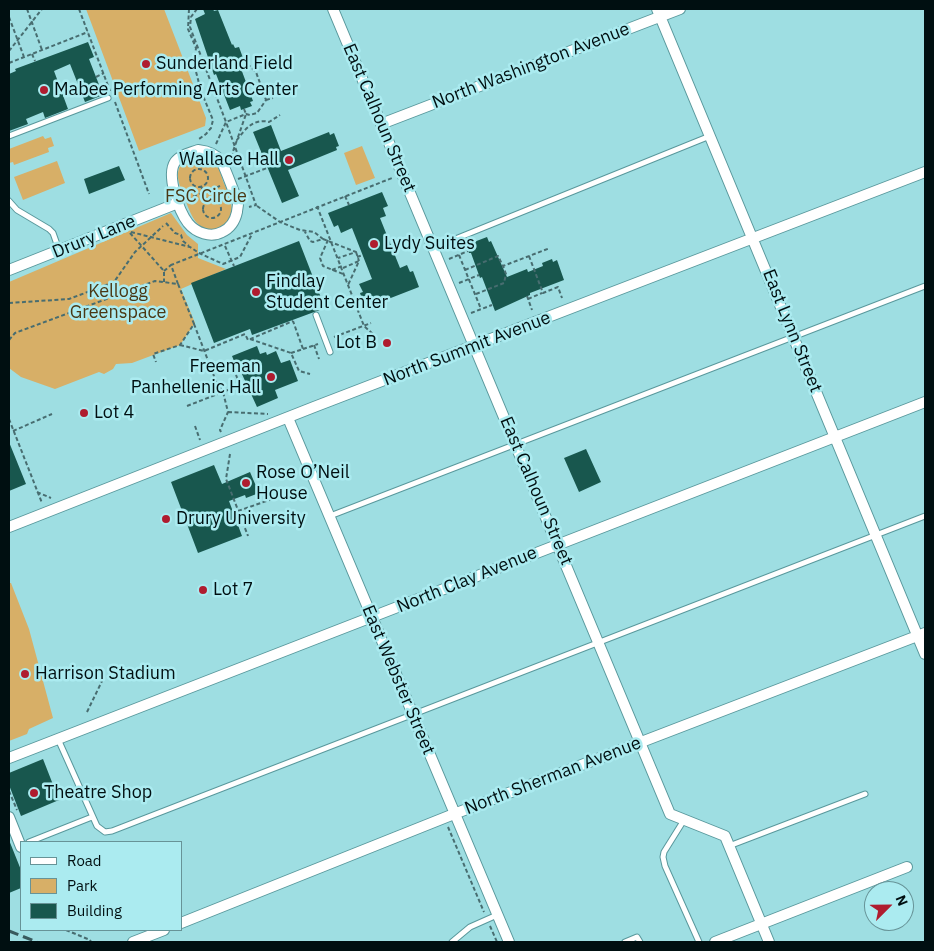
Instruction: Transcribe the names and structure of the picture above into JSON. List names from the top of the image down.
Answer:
{
  "streets": {
    "street": [
      "North Washington Avenue",
      "East Calhoun Street",
      "Drury Lane",
      "East Lynn Street",
      "North Summit Avenue",
      "North Clay Avenue",
      "East Webster Street",
      "North Sherman Avenue"
    ]
  },
  "crossings": [
    ["North Washington Avenue", "East Calhoun Street"],
    ["North Washington Avenue", "East Lynn Street"],
    ["East Calhoun Street", "North Summit Avenue"],
    ["East Calhoun Street", "North Clay Avenue"],
    ["East Calhoun Street", "North Sherman Avenue"],
    ["East Lynn Street", "North Summit Avenue"],
    ["East Lynn Street", "North Clay Avenue"],
    ["East Lynn Street", "North Sherman Avenue"],
    ["North Summit Avenue", "East Webster Street"],
    ["North Clay Avenue", "East Webster Street"],
    ["East Webster Street", "North Sherman Avenue"]
  ],
  "parks": ["FSC Circle", "Kellogg Greenspace"],
  "places": [
    "Sunderland Field",
    "Mabee Performing Arts Center",
    "Wallace Hall",
    "Lydy Suites",
    "Findlay Student Center",
    "Lot B",
    "Freeman Panhellenic Hall",
    "Lot 4",
    "Rose O’Neil House",
    "Drury University",
    "Lot 7",
    "Harrison Stadium",
    "Theatre Shop"
  ],
  "legend": ["Road", "Park", "Building"],
  "north": "top right"
}
